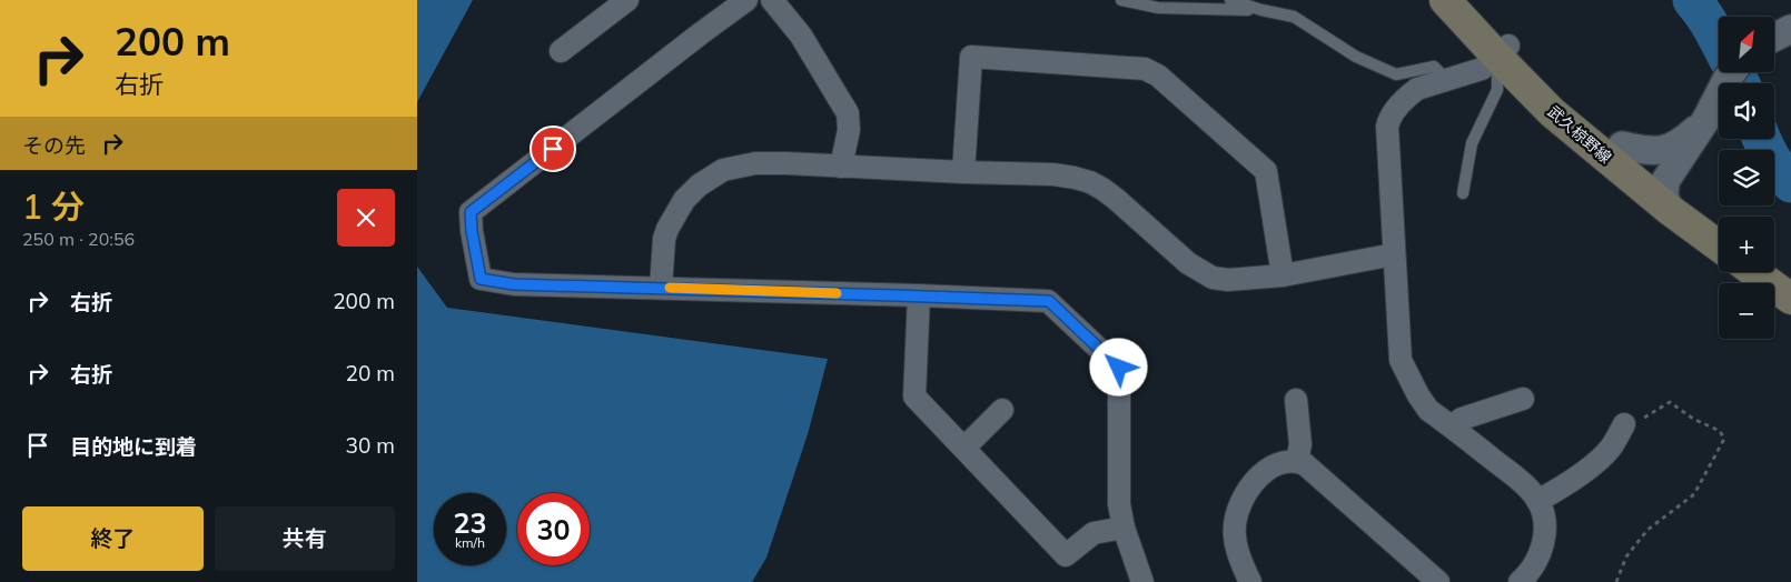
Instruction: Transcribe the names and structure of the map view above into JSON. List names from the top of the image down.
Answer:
{
  "streets": {
    "main road": ["武久椋野線"]
  },
  "north": "top right",
  "page": {
    "turn": ["200 m", "右折"],
    "map_buttons": ["+", "−"],
    "then": "その先",
    "heading": ["1 分", "250 m · 20:56"],
    "list": [
      {
        "name": "右折",
        "value": "200 m"
      },
      {
        "name": "右折",
        "value": "20 m"
      },
      {
        "name": "目的地に到着",
        "value": "30 m"
      }
    ],
    "speed": "23 km/h",
    "limit": "30",
    "buttons": ["終了", "共有"]
  }
}
